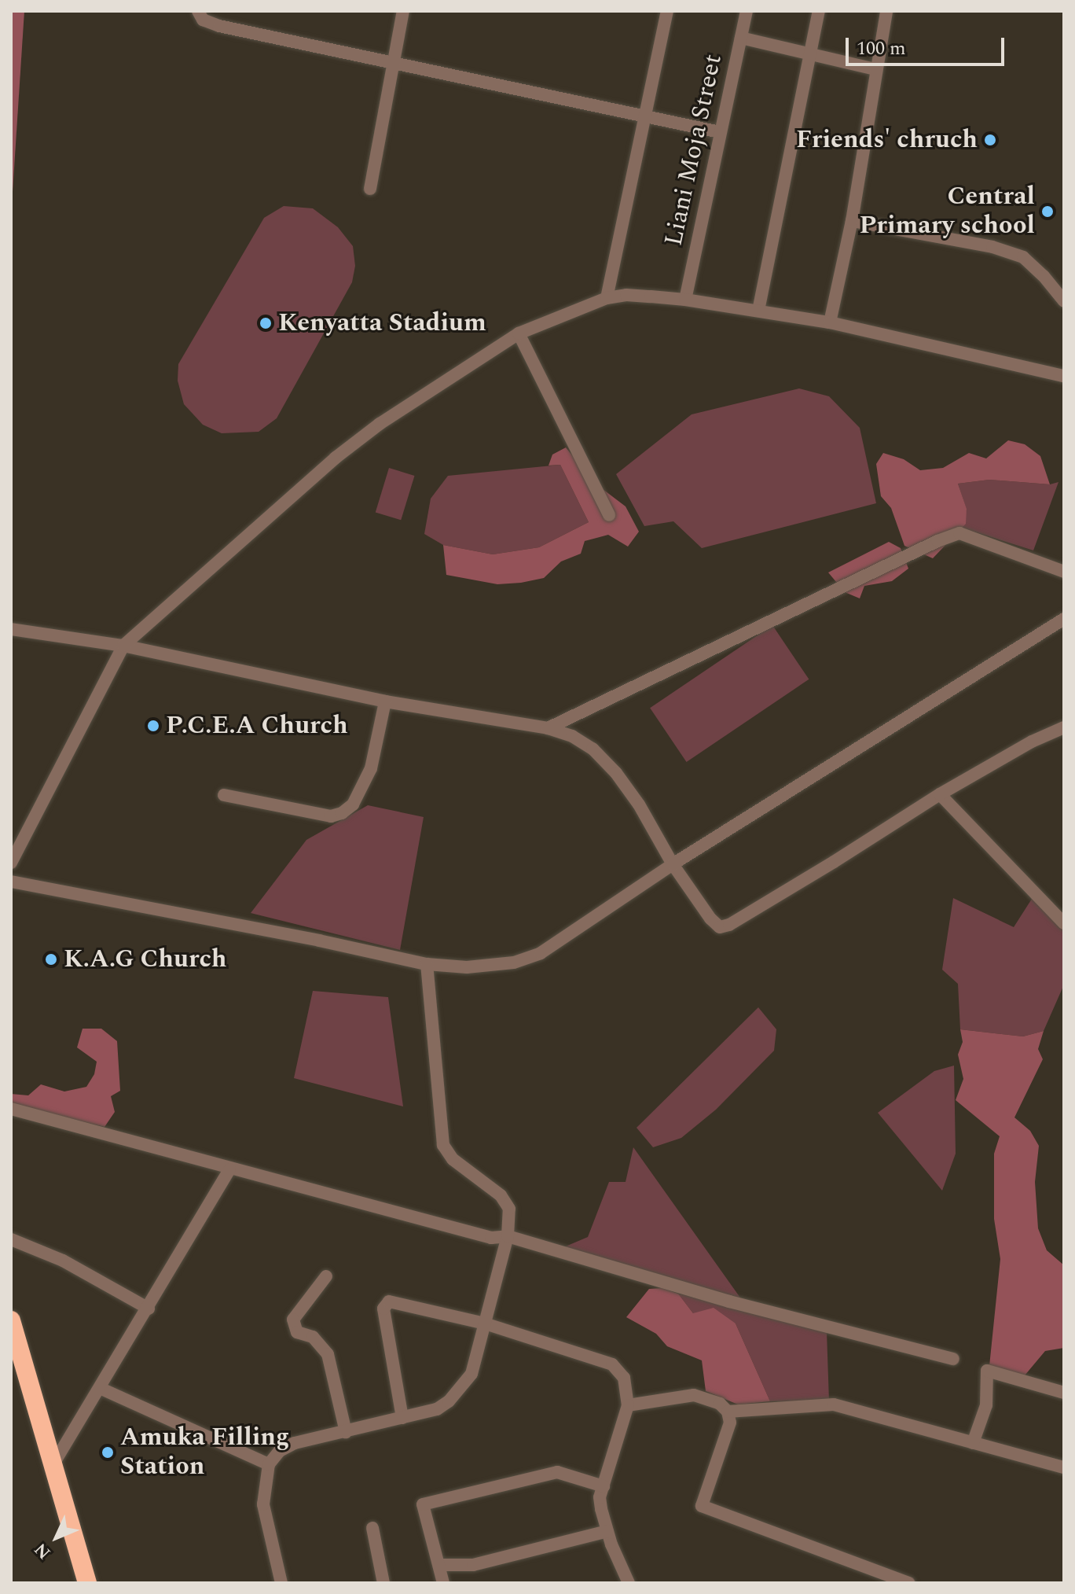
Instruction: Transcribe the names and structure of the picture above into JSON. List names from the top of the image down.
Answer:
{
  "streets": {
    "street": ["Liani Moja Street"]
  },
  "places": [
    "Friends' chruch",
    "Central Primary school",
    "Kenyatta Stadium",
    "P.C.E.A Church",
    "K.A.G Church",
    "Amuka Filling Station"
  ],
  "scale_bar": "100 m",
  "north": "bottom left"
}
